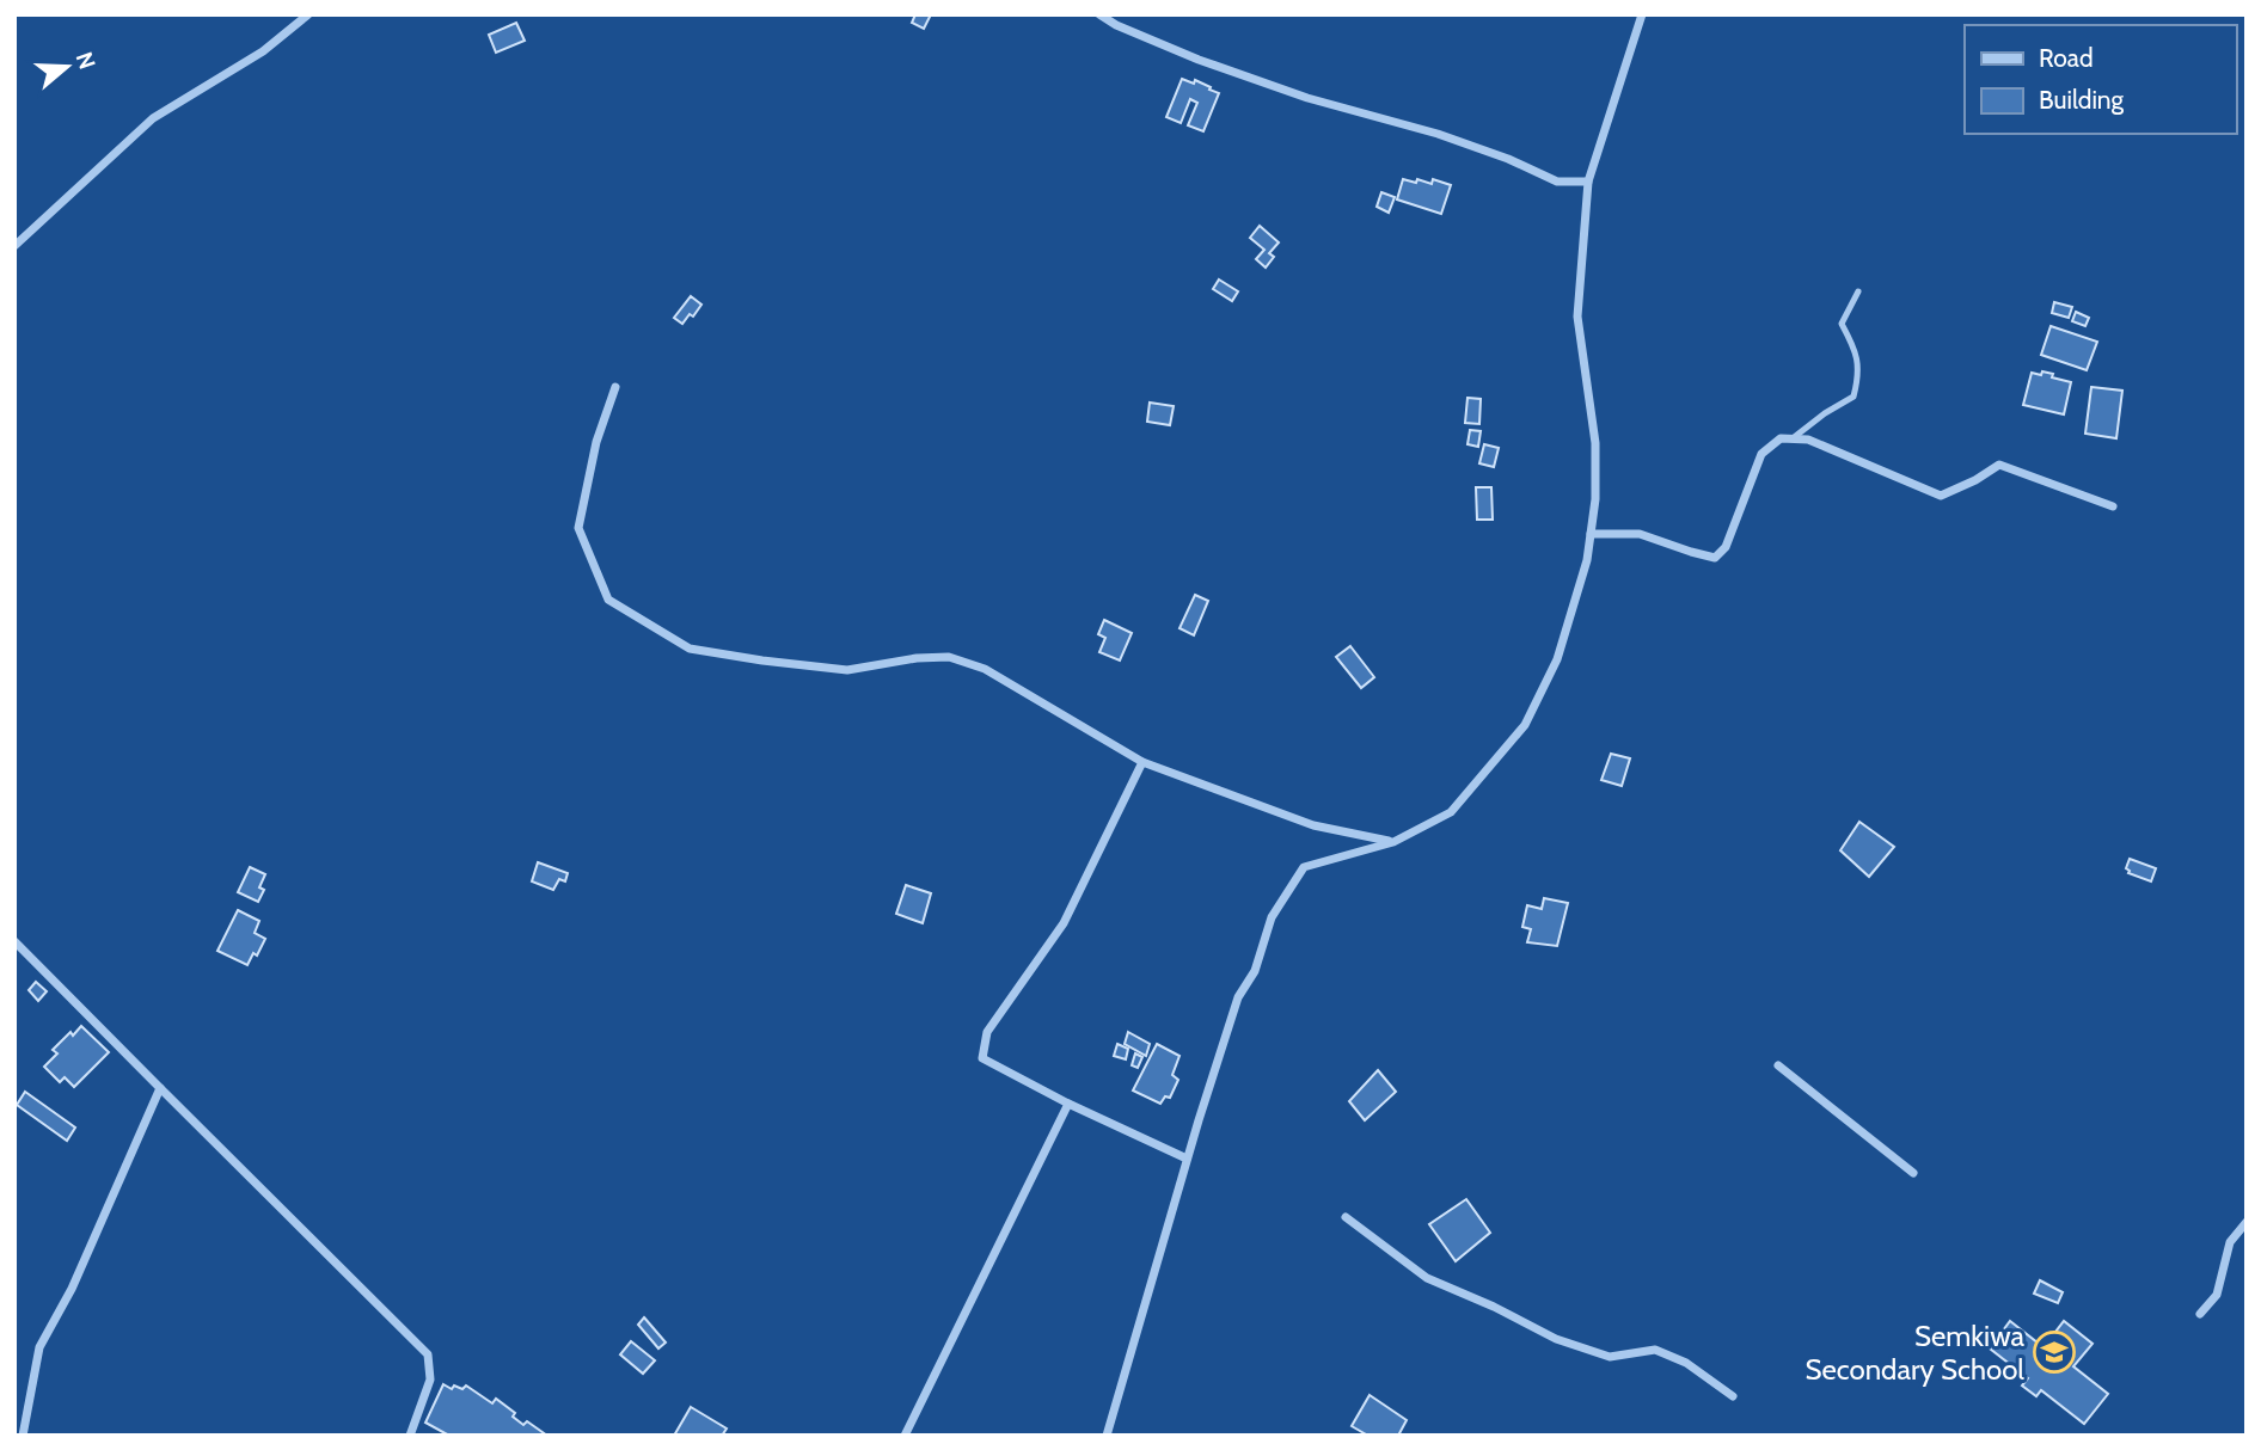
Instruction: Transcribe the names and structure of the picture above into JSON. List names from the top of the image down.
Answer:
{
  "places": {
    "school or university": ["Semkiwa Secondary School"]
  },
  "legend": ["Road", "Building"],
  "north": "right"
}
